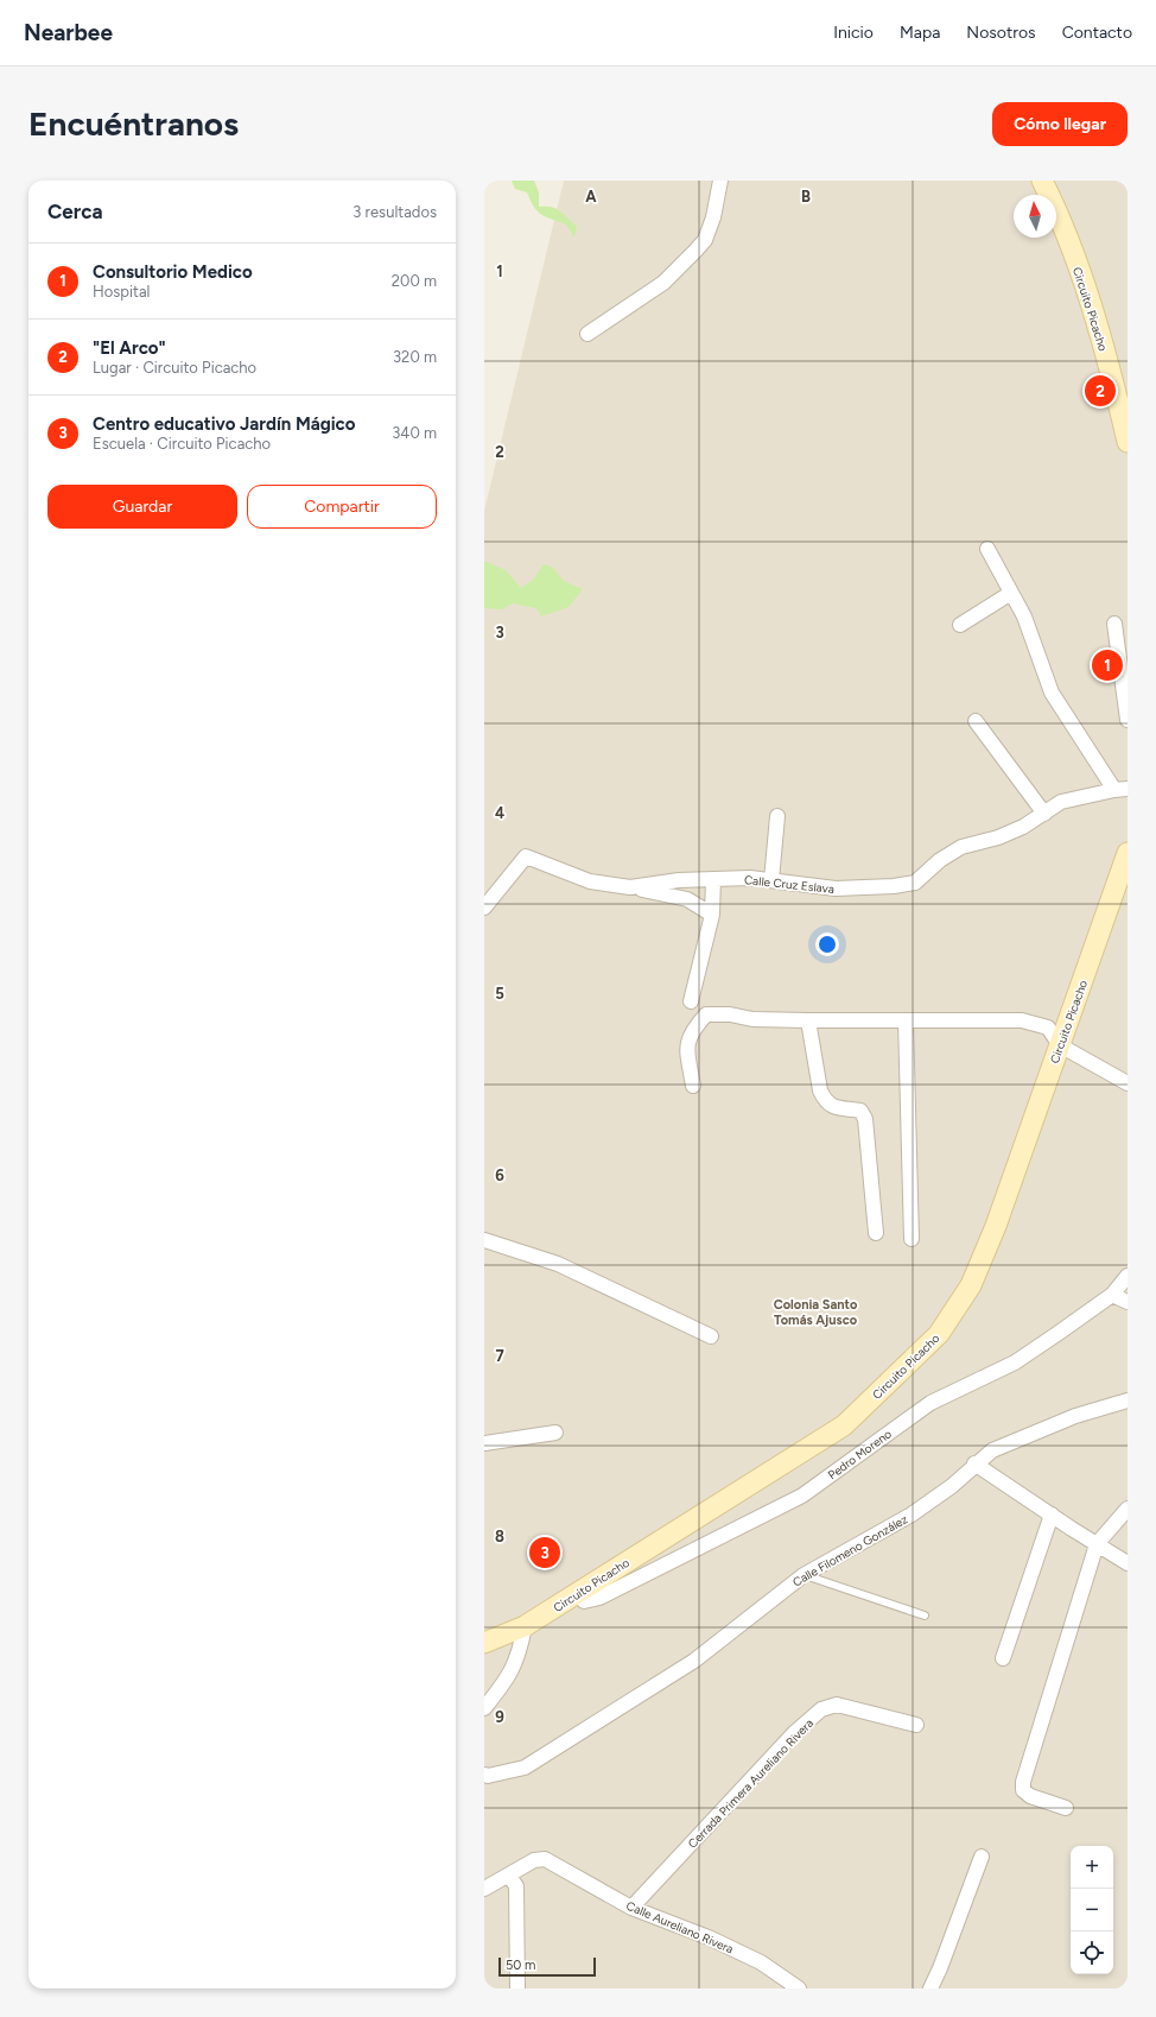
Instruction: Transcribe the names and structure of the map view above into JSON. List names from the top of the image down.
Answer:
{
  "streets": {
    "main road": ["Circuito Picacho"],
    "street": [
      "Calle Cruz Eslava",
      "Pedro Moreno",
      "Calle Filomeno González",
      "Cerrada Primera Aureliano Rivera",
      "Calle Aureliano Rivera"
    ]
  },
  "crossings": [
    ["Circuito Picacho", "Pedro Moreno"],
    ["Cerrada Primera Aureliano Rivera", "Calle Aureliano Rivera"]
  ],
  "districts": ["Colonia Santo Tomás Ajusco"],
  "scale_bar": "50 m",
  "north": "top",
  "page": {
    "header": "Nearbee",
    "nav": [
      "Inicio",
      "Mapa",
      "Nosotros",
      "Contacto"
    ],
    "buttons": [
      "Cómo llegar",
      ["Guardar", "Compartir"]
    ],
    "title": "Encuéntranos",
    "heading": ["Cerca", "3 resultados"],
    "list": [
      {
        "mark": "1",
        "name": "Consultorio Medico",
        "note": "Hospital",
        "value": "200 m"
      },
      {
        "mark": "2",
        "name": "\"El Arco\"",
        "note": "Lugar · Circuito Picacho",
        "value": "320 m"
      },
      {
        "mark": "3",
        "name": "Centro educativo Jardín Mágico",
        "note": "Escuela · Circuito Picacho",
        "value": "340 m"
      }
    ],
    "pins": ["2", "1", "3"],
    "map_buttons": ["+", "−"],
    "scale": "50 m"
  },
  "grid": {
    "columns": ["A", "B"],
    "rows": [
      "1",
      "2",
      "3",
      "4",
      "5",
      "6",
      "7",
      "8",
      "9"
    ]
  }
}
